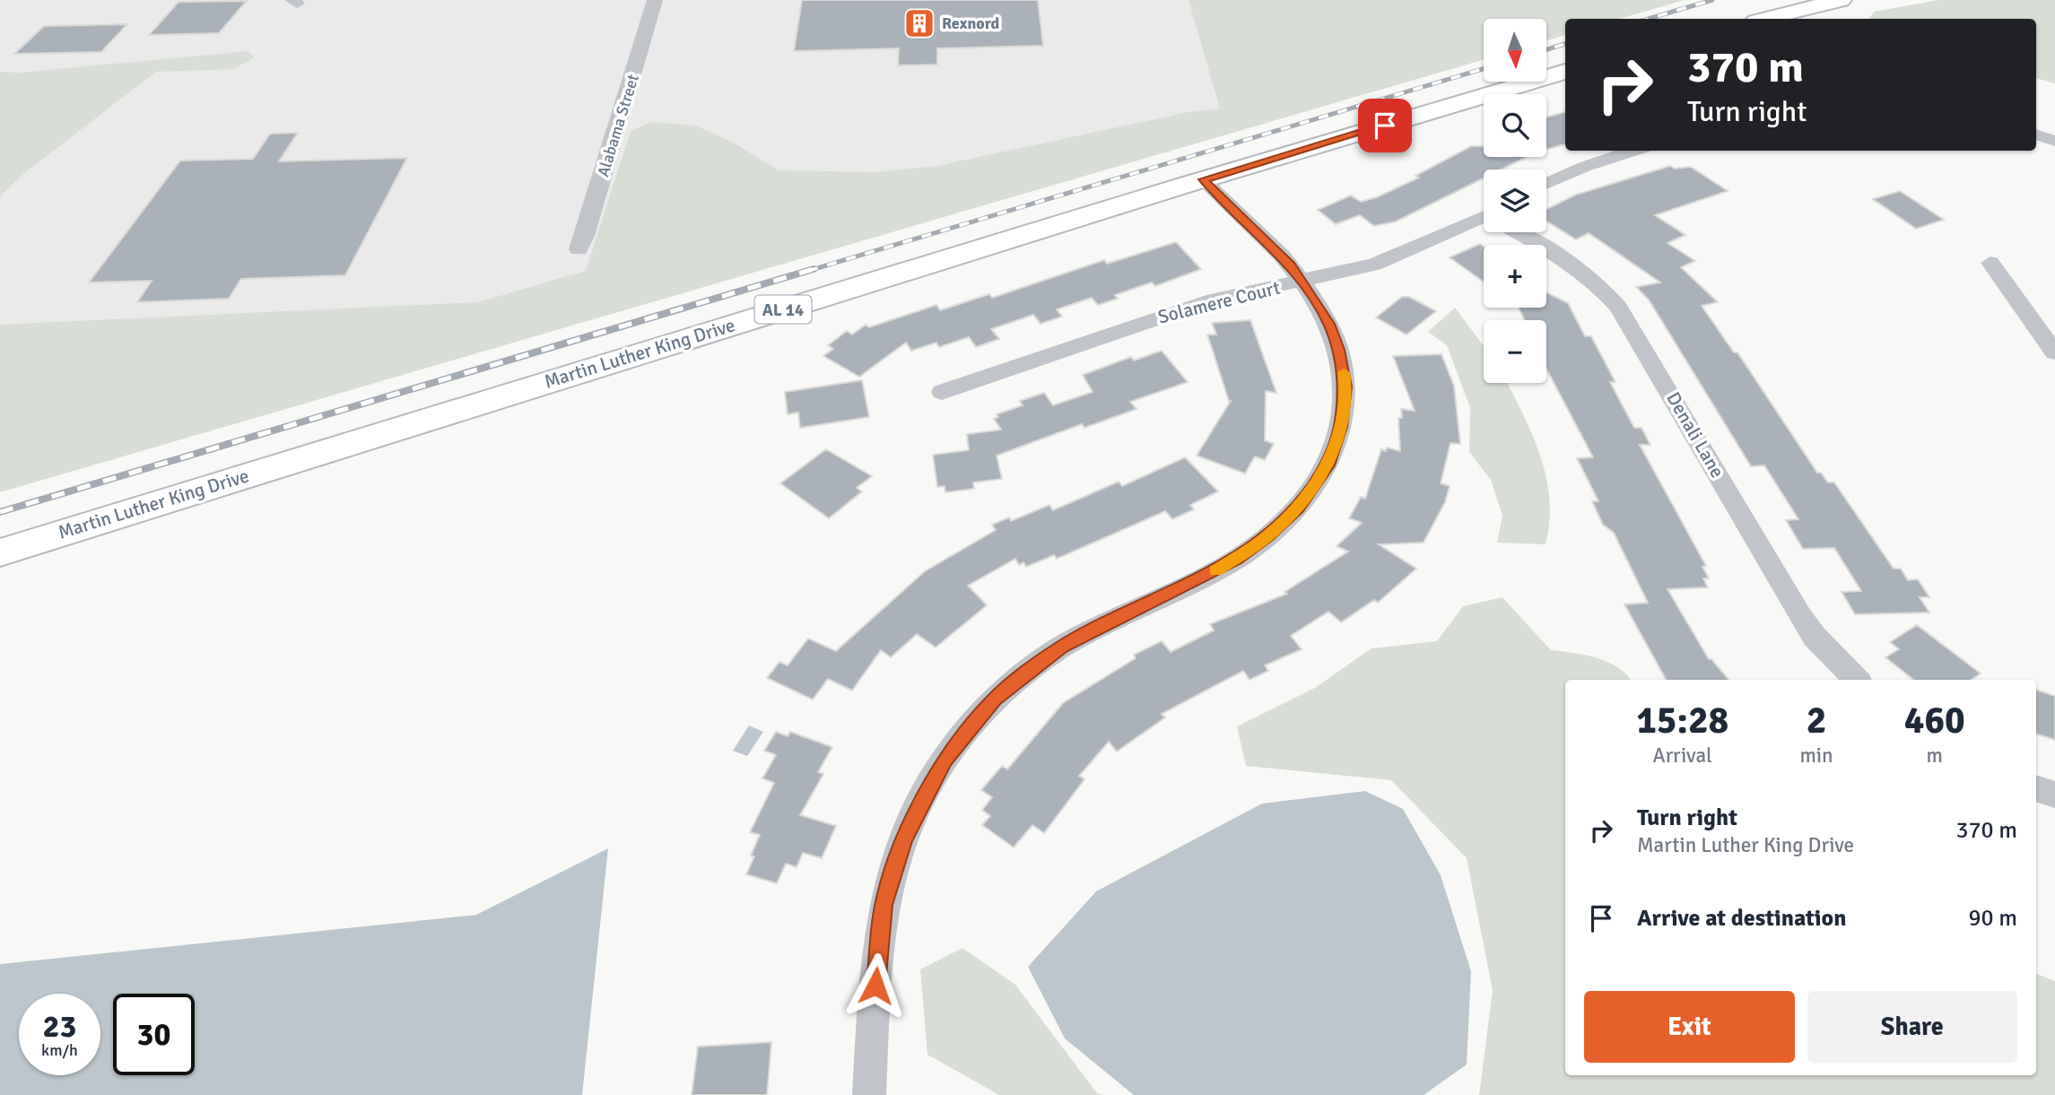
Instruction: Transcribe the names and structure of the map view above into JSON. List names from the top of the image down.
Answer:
{
  "streets": {
    "main road": ["AL 14", "Martin Luther King Drive"],
    "street": ["Alabama Street", "Solamere Court", "Denali Lane"]
  },
  "places": {
    "building": ["Rexnord"]
  },
  "north": "bottom",
  "page": {
    "map_buttons": ["+", "−"],
    "turn": ["370 m", "Turn right"],
    "eta": [
      "15:28",
      "Arrival",
      "2",
      "min",
      "460",
      "m"
    ],
    "list": [
      {
        "name": "Turn right",
        "note": "Martin Luther King Drive",
        "value": "370 m"
      },
      {
        "name": "Arrive at destination",
        "value": "90 m"
      }
    ],
    "buttons": ["Exit", "Share"],
    "speed": "23 km/h",
    "limit": "30"
  }
}
